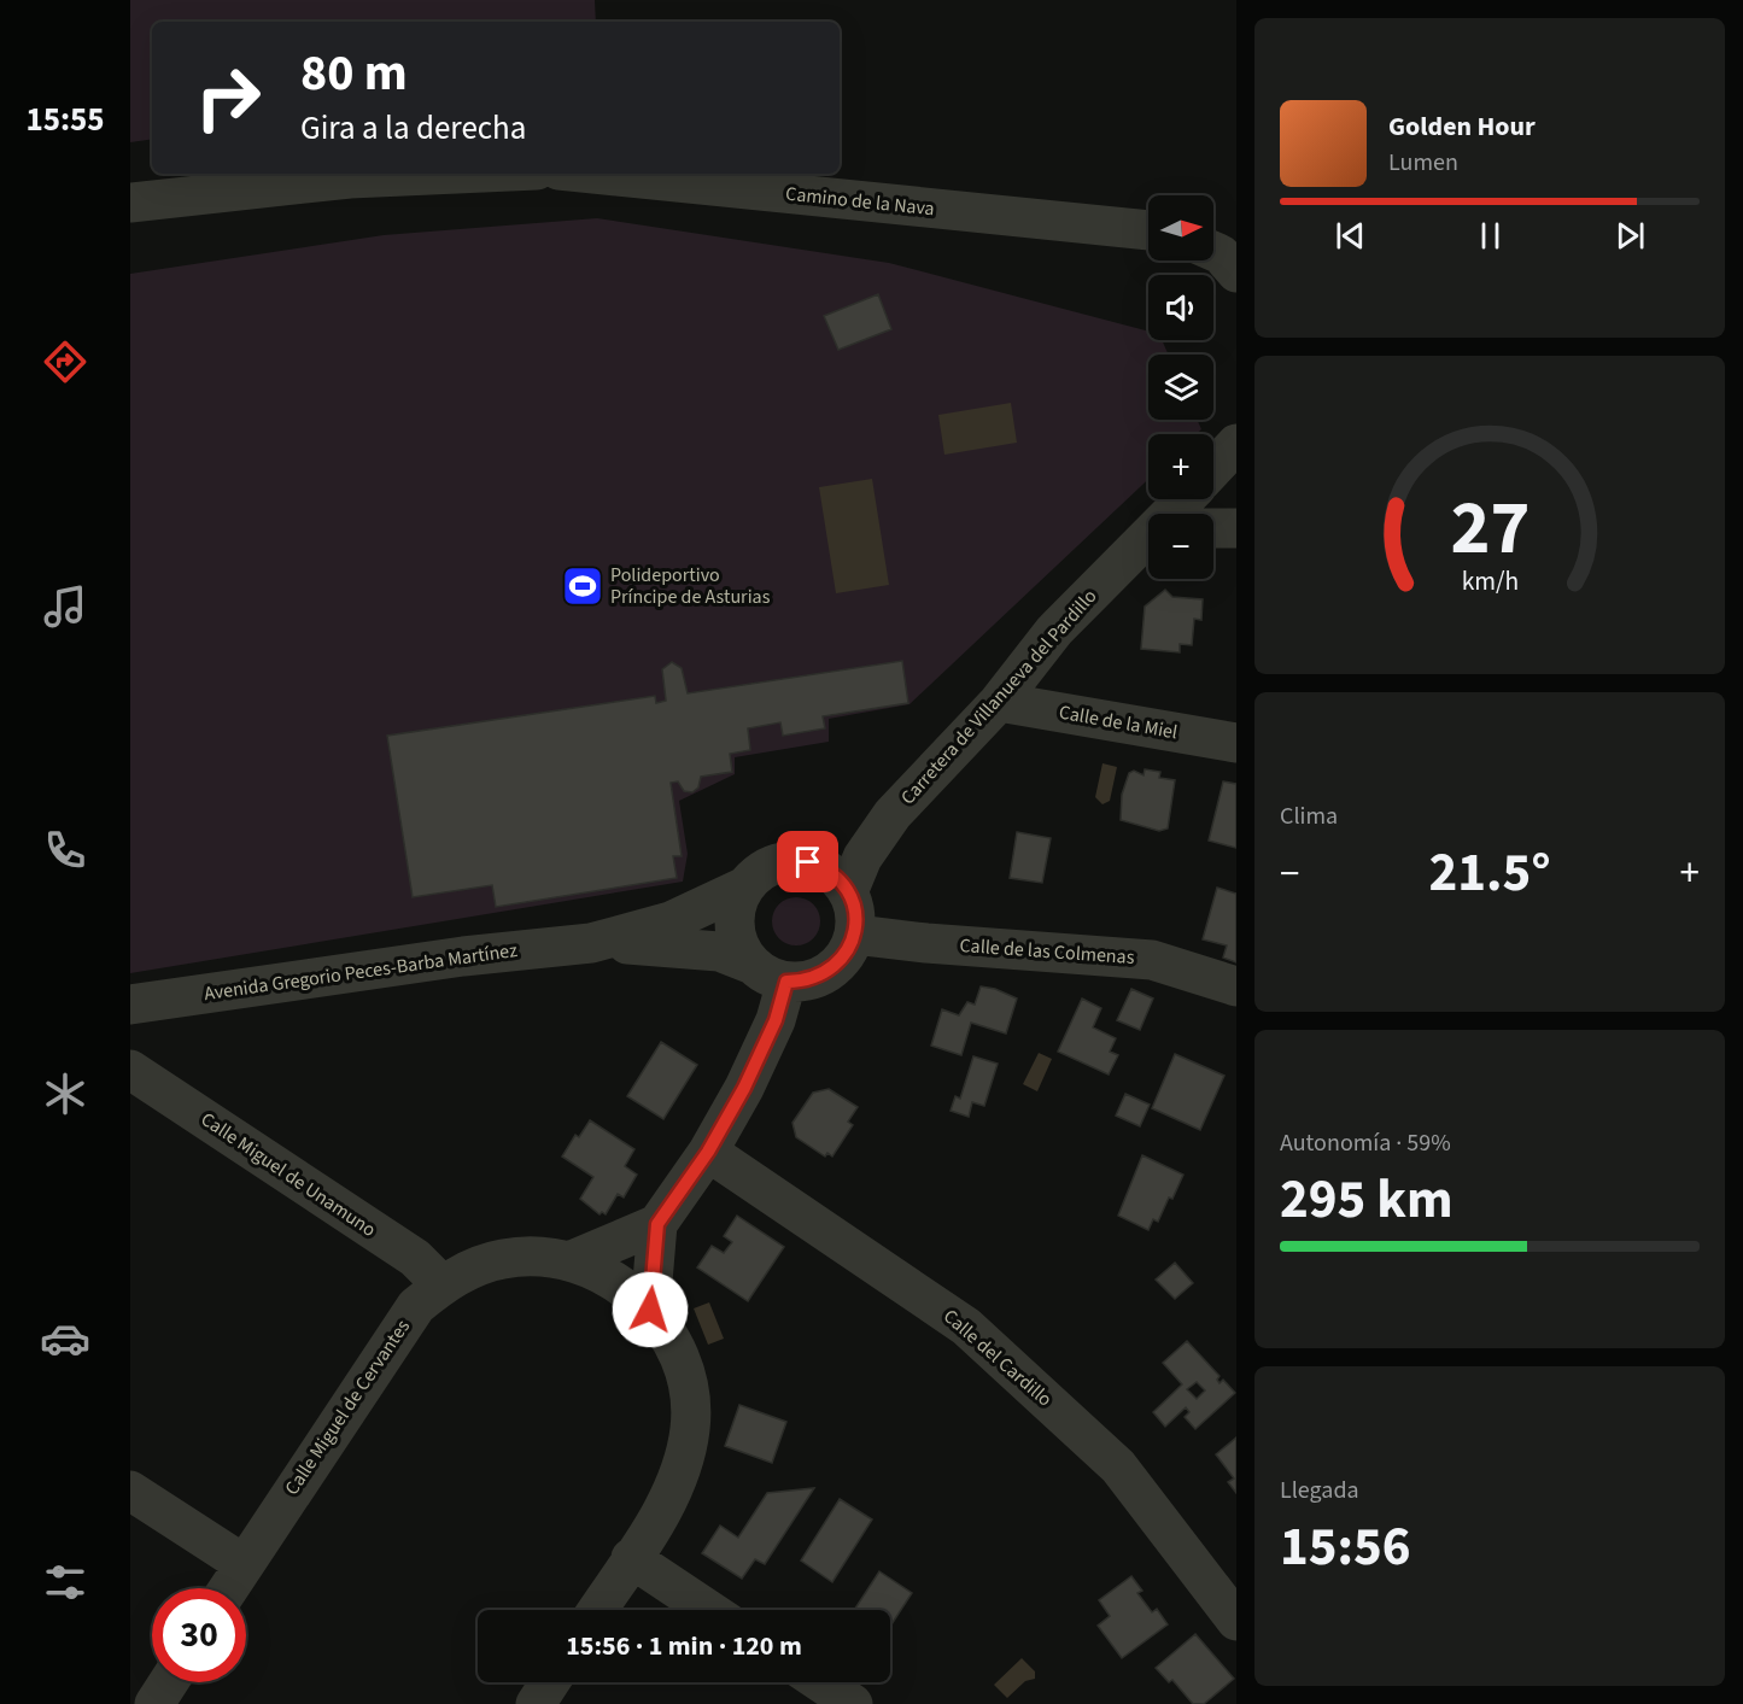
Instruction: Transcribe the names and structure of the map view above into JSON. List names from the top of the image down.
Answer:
{
  "streets": {
    "street": [
      "Camino de la Nava",
      "Carretera de Villanueva del Pardillo",
      "Calle de la Miel",
      "Calle de las Colmenas",
      "Avenida Gregorio Peces-Barba Martínez",
      "Calle Miguel de Unamuno",
      "Calle del Cardillo",
      "Calle Miguel de Cervantes"
    ]
  },
  "crossings": [
    ["Carretera de Villanueva del Pardillo", "Calle de la Miel"],
    ["Carretera de Villanueva del Pardillo", "Calle de las Colmenas"],
    ["Carretera de Villanueva del Pardillo", "Avenida Gregorio Peces-Barba Martínez"],
    ["Calle de las Colmenas", "Avenida Gregorio Peces-Barba Martínez"],
    ["Calle Miguel de Unamuno", "Calle Miguel de Cervantes"]
  ],
  "places": {
    "sports": ["Polideportivo Príncipe de Asturias"]
  },
  "north": "right",
  "page": {
    "tabs": "15:55",
    "turn": ["80 m", "Gira a la derecha"],
    "song": ["Golden Hour", "Lumen"],
    "map_buttons": ["+", "−"],
    "tile": [
      "Clima",
      ["Autonomía · 59%", "295 km"],
      ["Llegada", "15:56"]
    ],
    "heat": ["−", "21.5°", "+"],
    "limit": "30",
    "trip": "15:56 · 1 min · 120 m",
    "gauge": ["27", "km/h"]
  }
}
